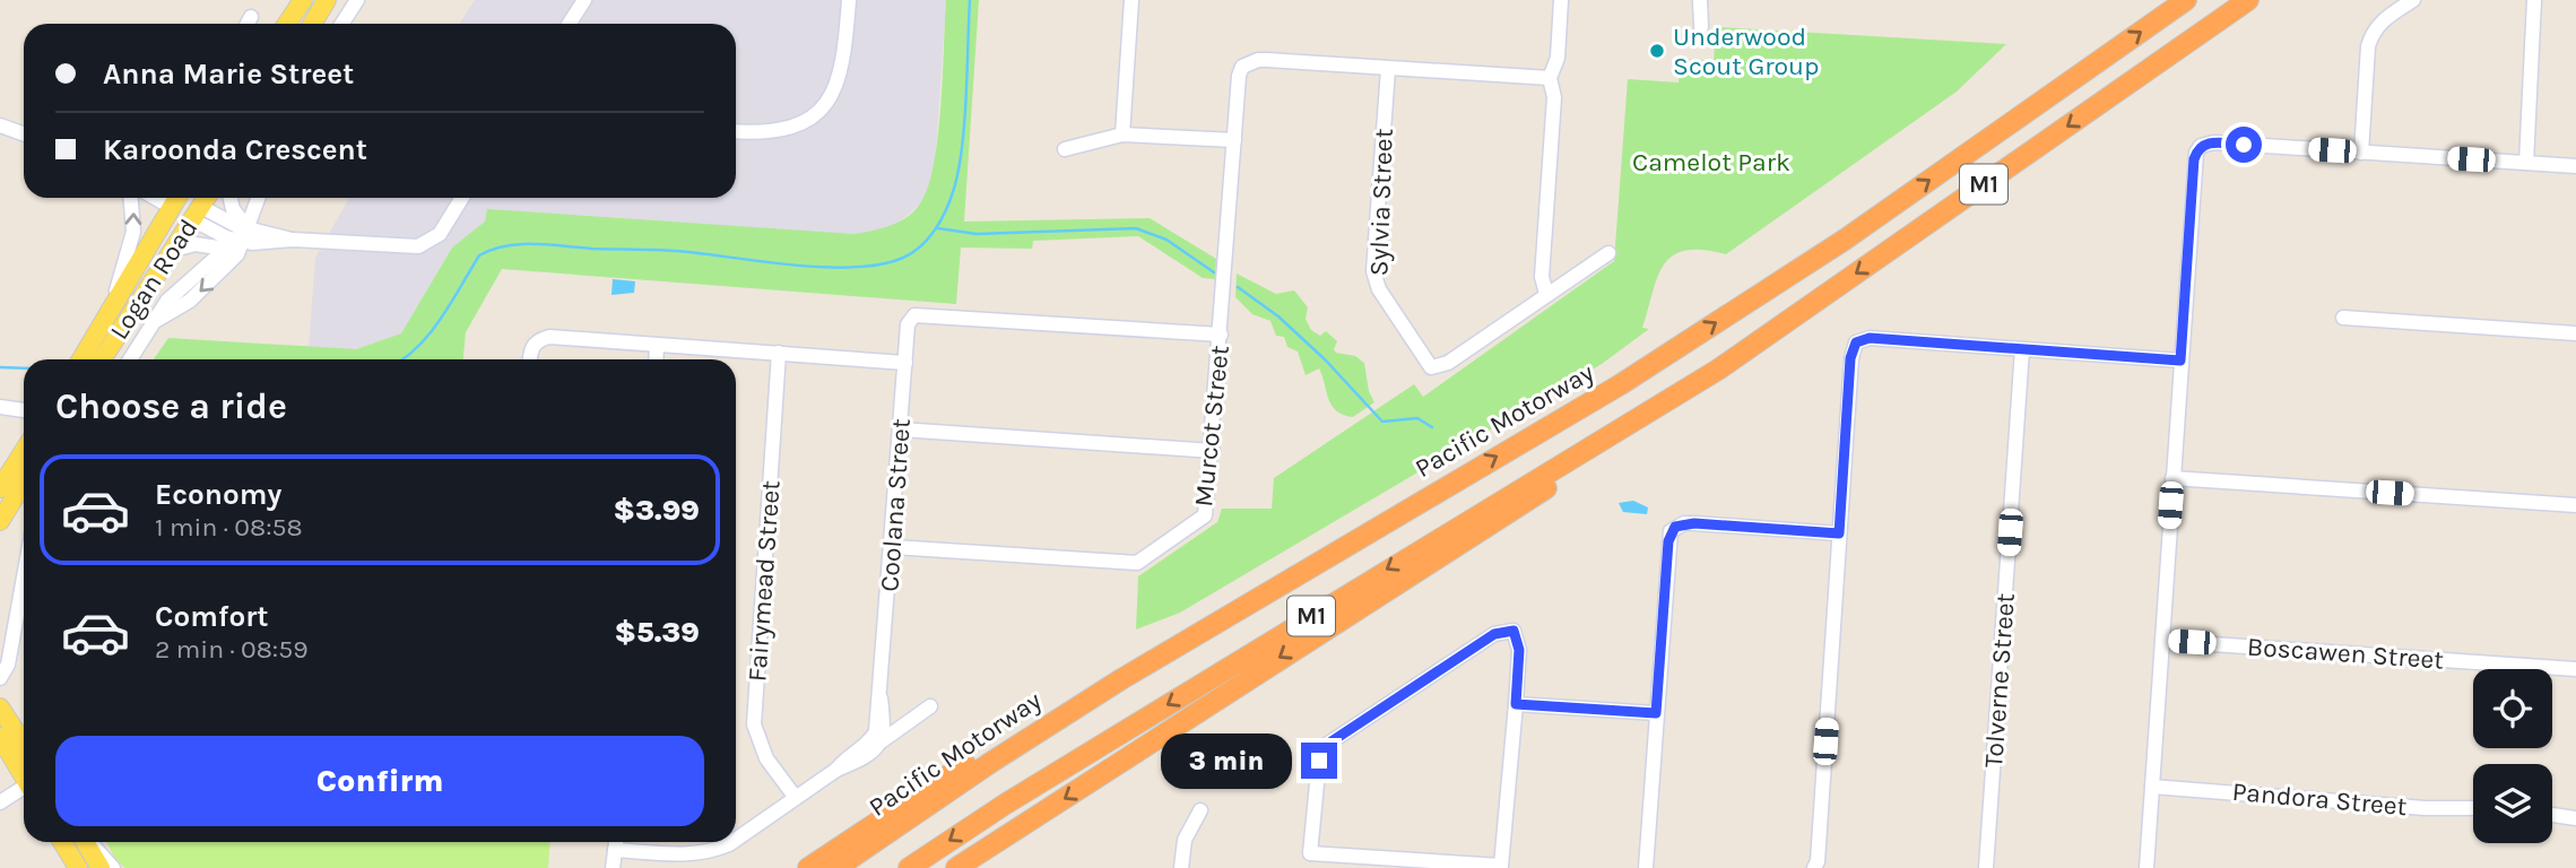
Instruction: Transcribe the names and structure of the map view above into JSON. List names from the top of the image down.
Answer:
{
  "streets": {
    "highway": ["M1", "Pacific Motorway"],
    "main road": ["Logan Road"],
    "street": [
      "Sylvia Street",
      "Murcot Street",
      "Coolana Street",
      "Fairymead Street",
      "Boscawen Street",
      "Tolverne Street",
      "Pandora Street"
    ]
  },
  "crossings": [
    ["Sylvia Street", "Murcot Street"],
    ["Murcot Street", "Coolana Street"]
  ],
  "parks": ["Camelot Park"],
  "places": ["Underwood Scout Group"],
  "page": {
    "banner": ["Anna Marie Street", "Karoonda Crescent"],
    "heading": "Choose a ride",
    "list": [
      {
        "name": "Economy",
        "note": "1 min · 08:58",
        "value": "$3.99"
      },
      {
        "name": "Comfort",
        "note": "2 min · 08:59",
        "value": "$5.39"
      }
    ],
    "buttons": "Confirm",
    "bubble": "3 min"
  }
}
